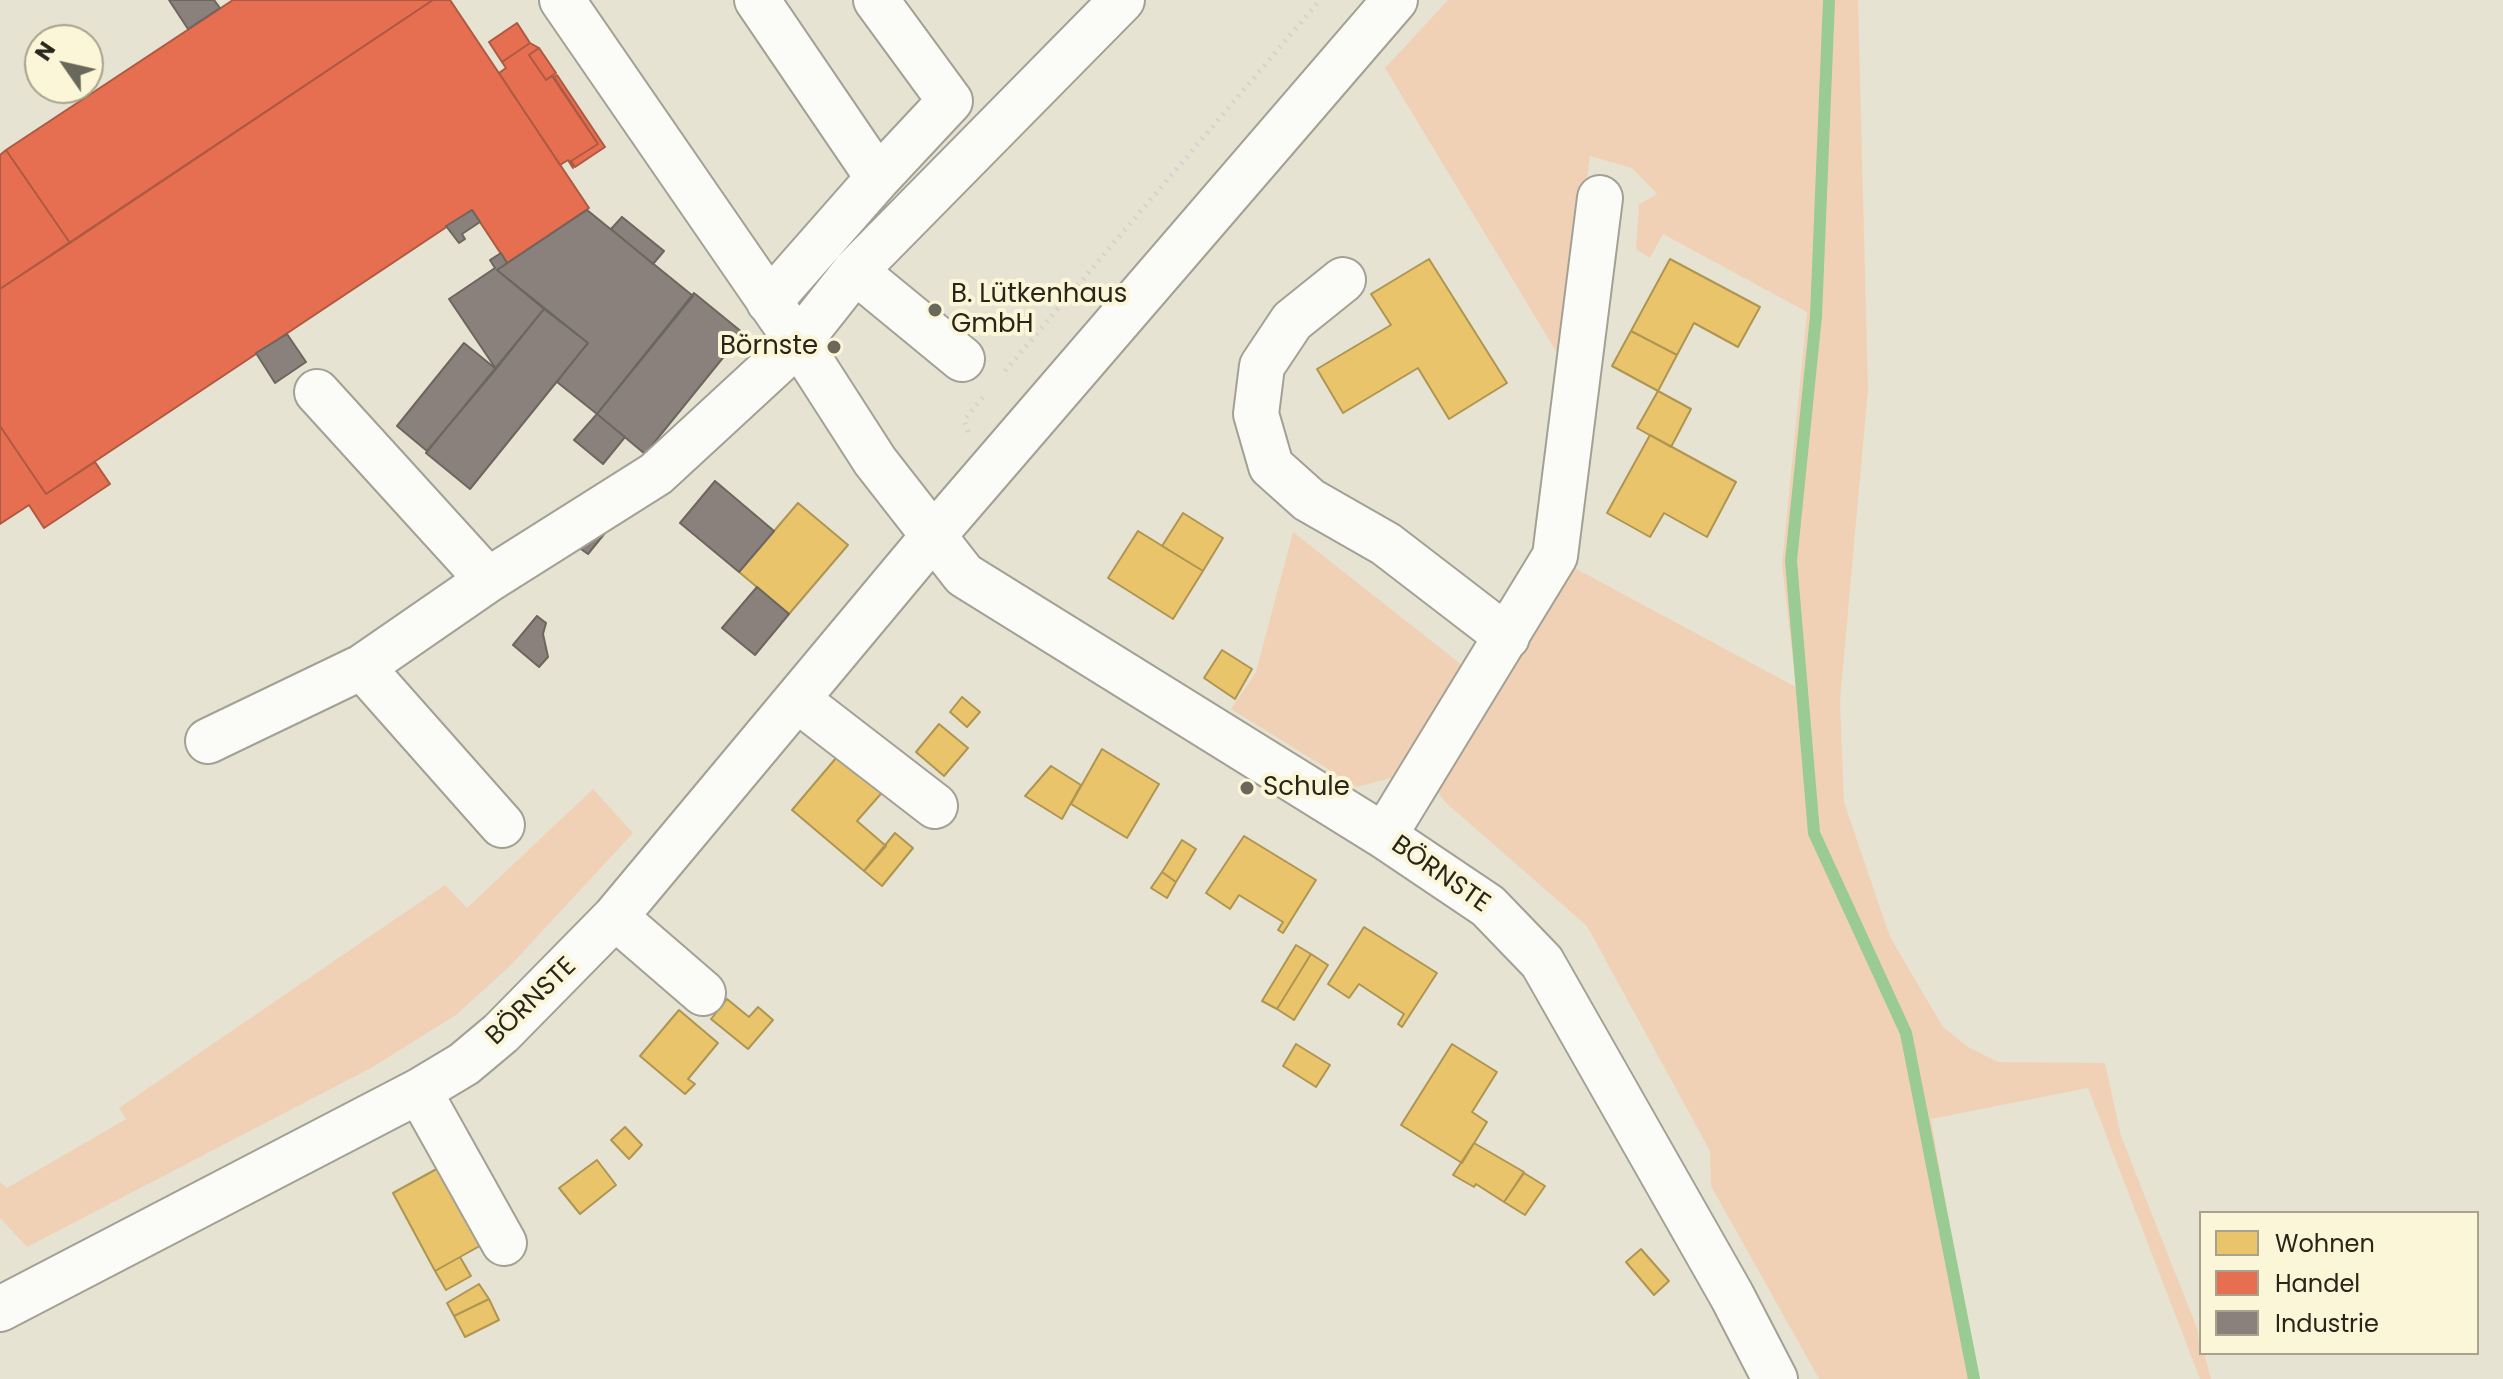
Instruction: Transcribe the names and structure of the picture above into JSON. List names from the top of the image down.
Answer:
{
  "streets": {
    "street": ["BÖRNSTE"]
  },
  "places": ["B. Lütkenhaus GmbH", "Börnste", "Schule"],
  "legend": ["Wohnen", "Handel", "Industrie"],
  "north": "top left"
}
